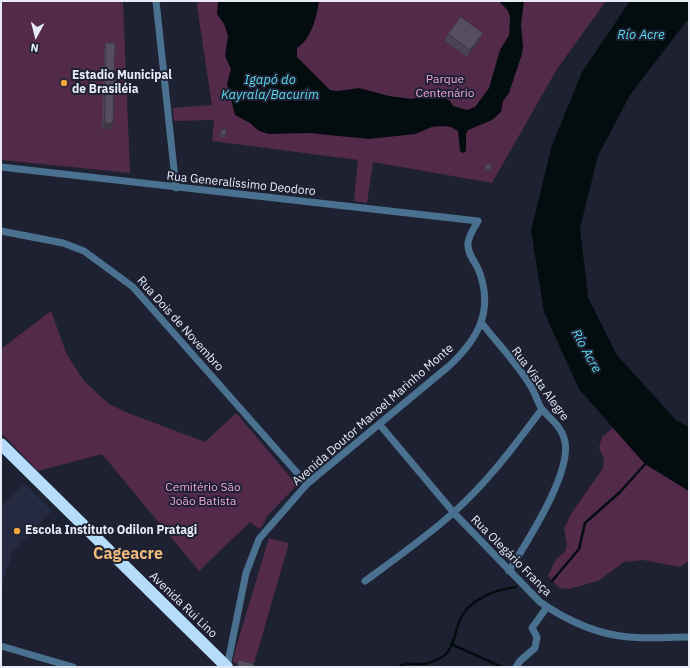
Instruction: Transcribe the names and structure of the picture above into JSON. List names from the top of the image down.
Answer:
{
  "streets": {
    "highway": ["Avenida Rui Lino"],
    "street": [
      "Rua Generalíssimo Deodoro",
      "Rua Dois de Novembro",
      "Rua Vista Alegre",
      "Avenida Doutor Manoel Marinho Monte",
      "Rua Olegário França"
    ]
  },
  "crossings": [
    ["Rua Generalíssimo Deodoro", "Avenida Doutor Manoel Marinho Monte"],
    ["Rua Dois de Novembro", "Avenida Doutor Manoel Marinho Monte"],
    ["Rua Vista Alegre", "Avenida Doutor Manoel Marinho Monte"],
    ["Rua Vista Alegre", "Rua Olegário França"],
    ["Avenida Doutor Manoel Marinho Monte", "Rua Olegário França"],
    ["Avenida Doutor Manoel Marinho Monte", "Avenida Rui Lino"]
  ],
  "districts": ["Cageacre"],
  "water": ["Río Acre", "Igapó do Kayrala/Bacurim"],
  "parks": ["Parque Centenário", "Cemitério São João Batista"],
  "places": ["Estadio Municipal de Brasiléia", "Escola Instituto Odilon Pratagi"],
  "north": "bottom"
}
